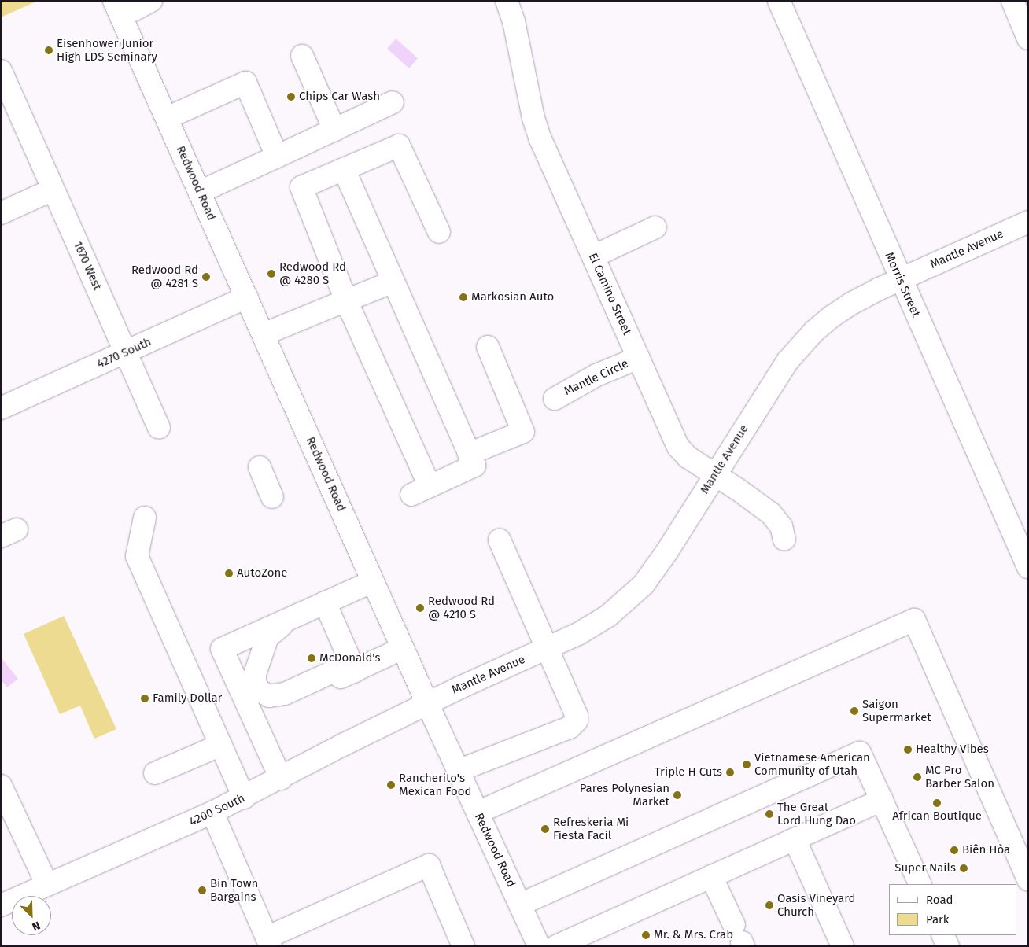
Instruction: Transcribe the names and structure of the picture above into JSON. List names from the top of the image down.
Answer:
{
  "streets": {
    "street": [
      "Redwood Road",
      "Mantle Avenue",
      "1670 West",
      "Morris Street",
      "El Camino Street",
      "4270 South",
      "Mantle Circle",
      "4200 South"
    ]
  },
  "crossings": [
    ["Redwood Road", "Mantle Avenue"],
    ["Redwood Road", "4270 South"],
    ["Redwood Road", "4200 South"],
    ["Mantle Avenue", "Morris Street"],
    ["Mantle Avenue", "El Camino Street"],
    ["Mantle Avenue", "4200 South"],
    ["1670 West", "4270 South"],
    ["El Camino Street", "Mantle Circle"]
  ],
  "places": [
    "Eisenhower Junior High LDS Seminary",
    "Chips Car Wash",
    "Redwood Rd @ 4280 S",
    "Redwood Rd @ 4281 S",
    "Markosian Auto",
    "AutoZone",
    "Redwood Rd @ 4210 S",
    "McDonald's",
    "Family Dollar",
    "Saigon Supermarket",
    "Healthy Vibes",
    "Vietnamese American Community of Utah",
    "Triple H Cuts",
    "MC Pro Barber Salon",
    "Rancherito's Mexican Food",
    "Pares Polynesian Market",
    "African Boutique",
    "The Great Lord Hung Dao",
    "Refreskeria Mi Fiesta Facil",
    "Biên Hòa",
    "Super Nails",
    "Bin Town Bargains",
    "Oasis Vineyard Church",
    "Mr. & Mrs. Crab"
  ],
  "legend": ["Road", "Park"],
  "north": "bottom right"
}
